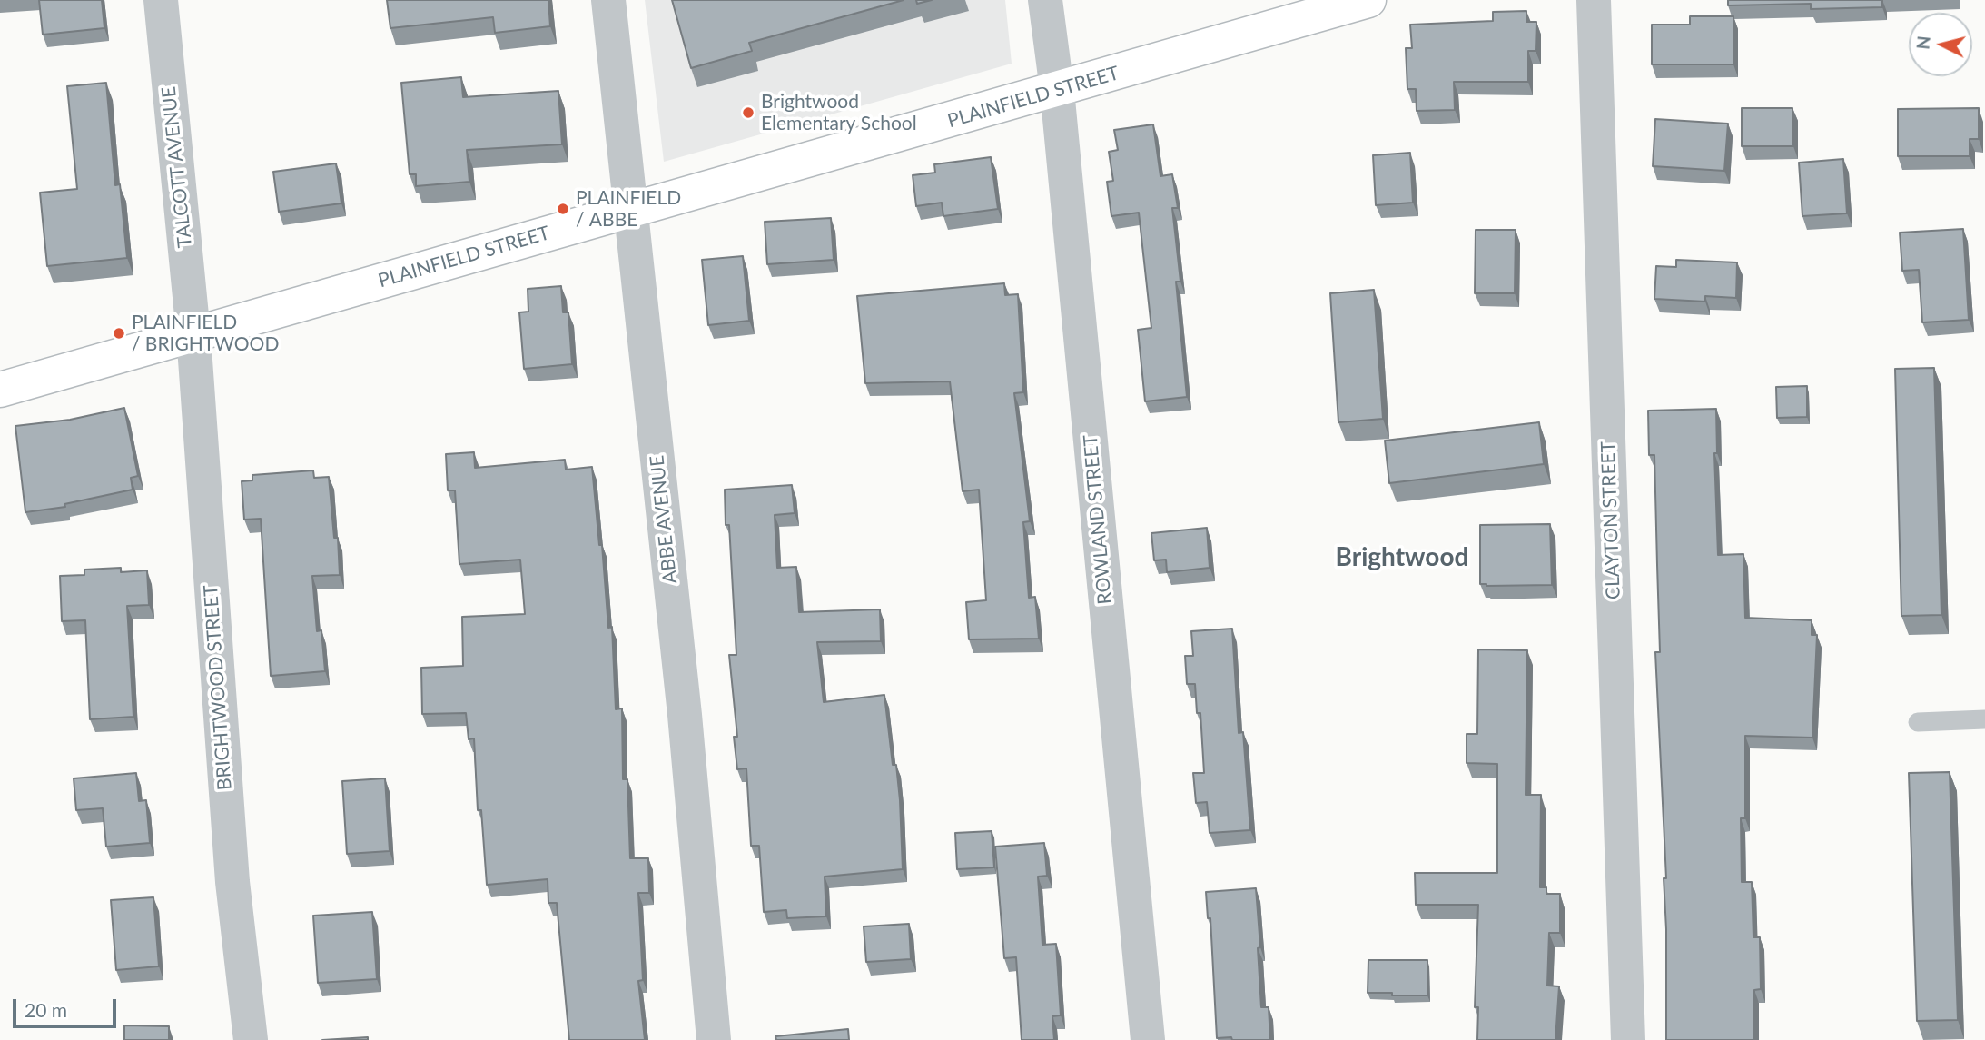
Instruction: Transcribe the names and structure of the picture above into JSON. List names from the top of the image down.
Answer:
{
  "streets": {
    "street": [
      "PLAINFIELD STREET",
      "TALCOTT AVENUE",
      "ABBE AVENUE",
      "ROWLAND STREET",
      "CLAYTON STREET",
      "BRIGHTWOOD STREET"
    ]
  },
  "crossings": [
    ["PLAINFIELD STREET", "TALCOTT AVENUE"],
    ["PLAINFIELD STREET", "ABBE AVENUE"],
    ["PLAINFIELD STREET", "ROWLAND STREET"],
    ["PLAINFIELD STREET", "BRIGHTWOOD STREET"],
    ["TALCOTT AVENUE", "BRIGHTWOOD STREET"]
  ],
  "districts": ["Brightwood"],
  "places": ["Brightwood Elementary School", "PLAINFIELD / ABBE", "PLAINFIELD / BRIGHTWOOD"],
  "scale_bar": "20 m",
  "north": "left"
}
